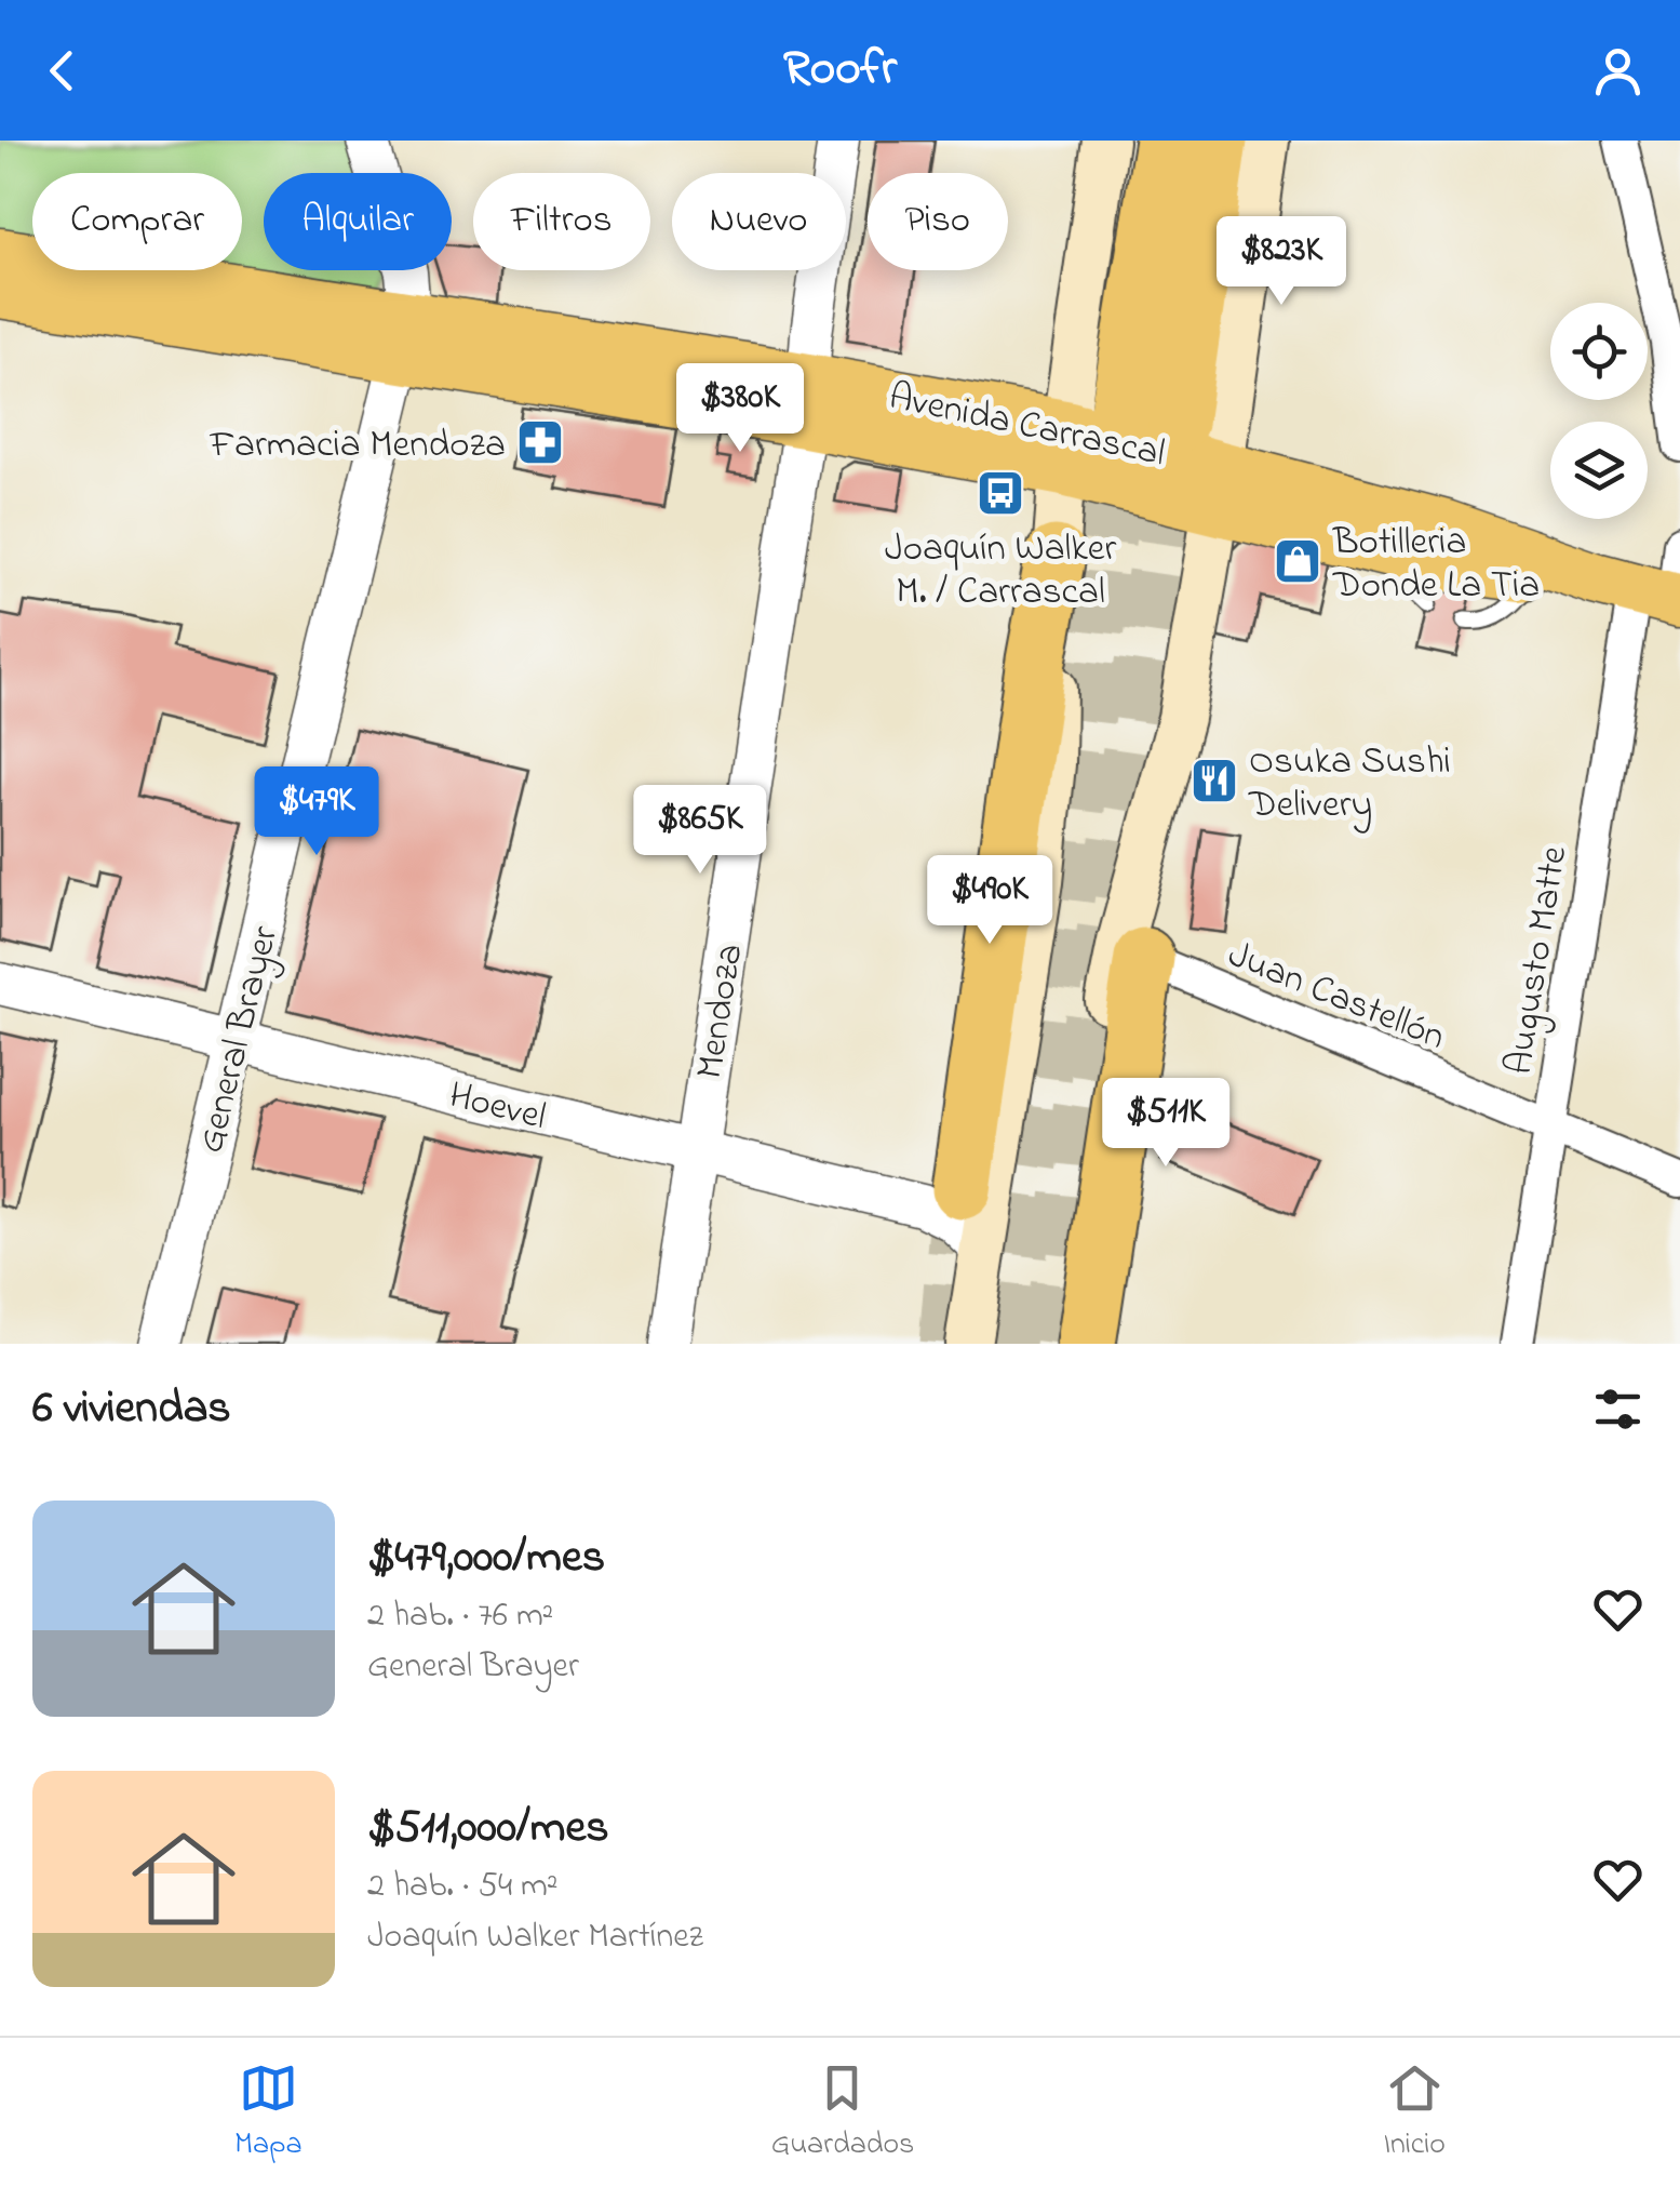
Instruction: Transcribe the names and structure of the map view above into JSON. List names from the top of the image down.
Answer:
{
  "streets": {
    "main road": ["Avenida Carrascal"],
    "street": [
      "Augusto Matte",
      "Juan Castellón",
      "Mendoza",
      "General Brayer",
      "Hoevel"
    ]
  },
  "crossings": [
    ["Avenida Carrascal", "Augusto Matte"],
    ["Avenida Carrascal", "Mendoza"],
    ["Avenida Carrascal", "General Brayer"],
    ["Augusto Matte", "Juan Castellón"],
    ["Mendoza", "Hoevel"],
    ["General Brayer", "Hoevel"]
  ],
  "places": {
    "pharmacy": ["Farmacia Mendoza"],
    "bus stop": ["Joaquín Walker M. / Carrascal"],
    "shop": ["Botilleria Donde La Tia"],
    "restaurant": ["Osuka Sushi Delivery"]
  },
  "page": {
    "header": "Roofr",
    "chip": [
      "Comprar",
      "Alquilar",
      "Filtros",
      "Nuevo",
      "Piso"
    ],
    "price": [
      "$823K",
      "$380K",
      "$479K",
      "$865K",
      "$490K",
      "$511K"
    ],
    "heading": "6 viviendas",
    "list": [
      {
        "name": "$479,000/mes",
        "note": "2 hab. · 76 m² · General Brayer"
      },
      {
        "name": "$511,000/mes",
        "note": "2 hab. · 54 m² · Joaquín Walker Martínez"
      }
    ],
    "tabs": ["Mapa", "Guardados", "Inicio"]
  }
}
